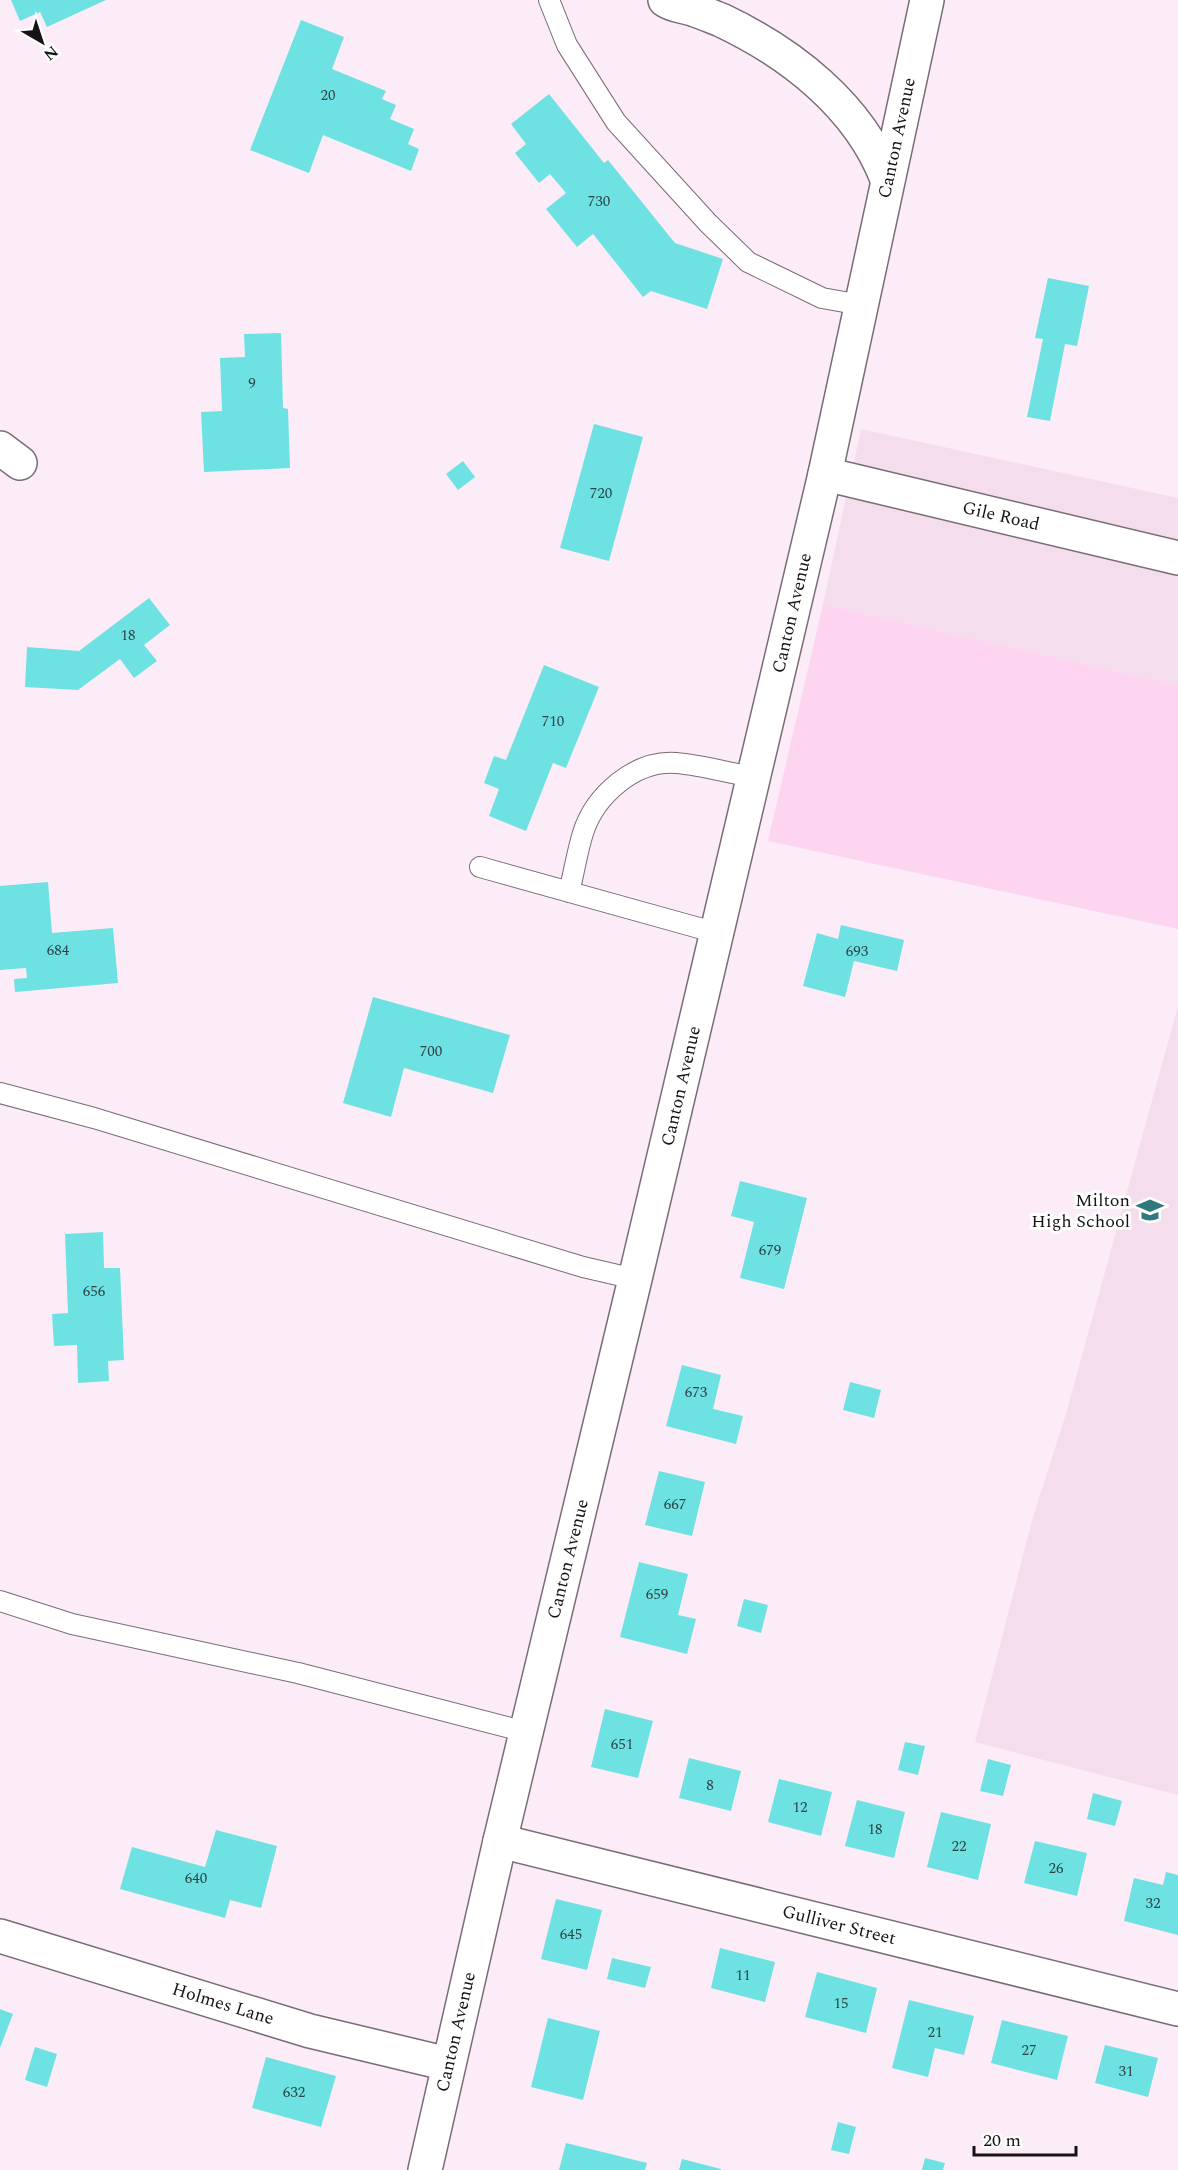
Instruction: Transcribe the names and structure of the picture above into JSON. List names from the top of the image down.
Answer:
{
  "streets": {
    "main road": [
      "Canton Avenue",
      "Gile Road",
      "Gulliver Street",
      "Holmes Lane"
    ]
  },
  "crossings": [
    ["Canton Avenue", "Gile Road"],
    ["Canton Avenue", "Gulliver Street"],
    ["Canton Avenue", "Holmes Lane"]
  ],
  "places": {
    "school or university": ["Milton High School"]
  },
  "house_numbers": [
    "20",
    "730",
    "9",
    "720",
    "18",
    "710",
    "684",
    "693",
    "700",
    "679",
    "656",
    "673",
    "667",
    "659",
    "651",
    "8",
    "12",
    "18",
    "22",
    "26",
    "640",
    "32",
    "645",
    "11",
    "15",
    "21",
    "27",
    "31",
    "632"
  ],
  "scale_bar": "20 m",
  "north": "bottom right"
}
